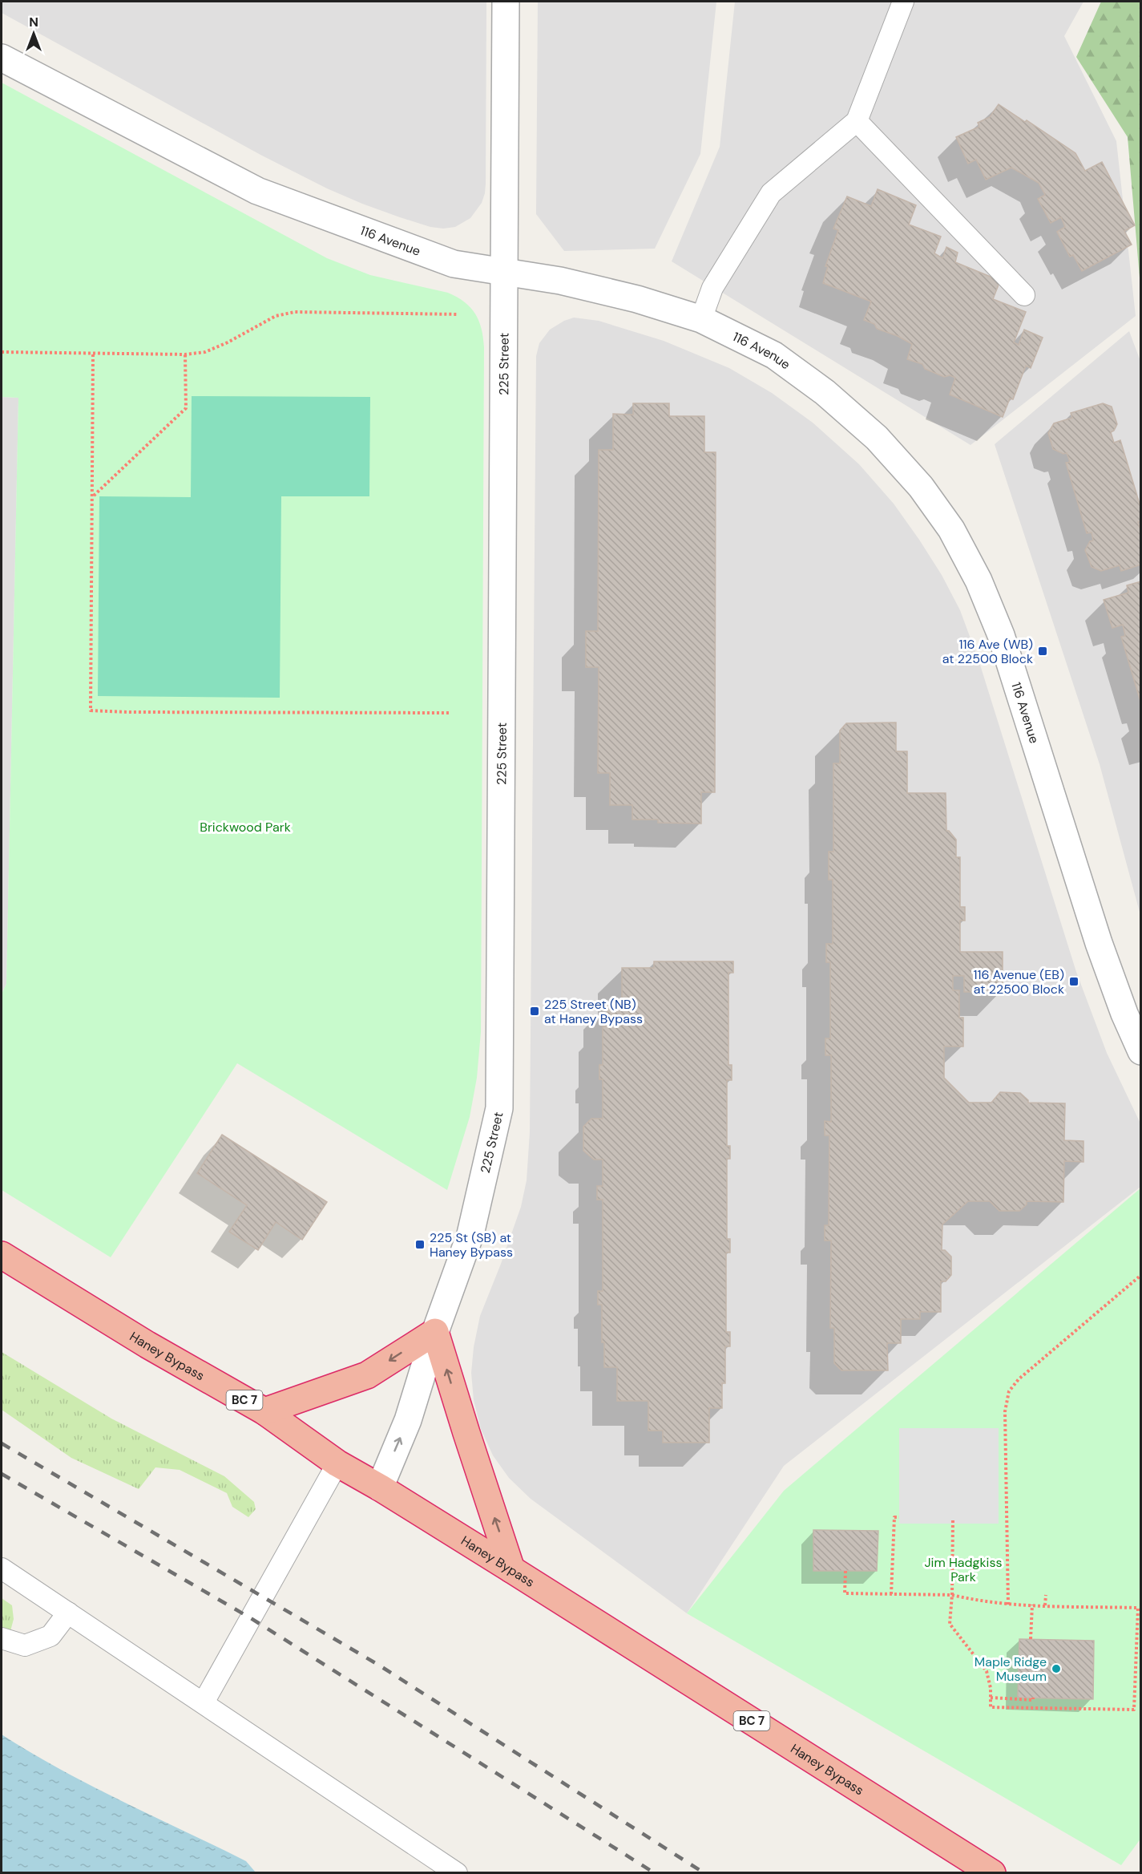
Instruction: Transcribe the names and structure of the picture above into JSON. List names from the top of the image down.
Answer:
{
  "streets": {
    "highway": ["Haney Bypass", "BC 7"],
    "street": ["116 Avenue", "225 Street"]
  },
  "crossings": [
    ["116 Avenue", "225 Street"],
    ["225 Street", "Haney Bypass"]
  ],
  "parks": ["Brickwood Park", "Jim Hadgkiss Park"],
  "places": {
    "transit": [
      "116 Ave (WB) at 22500 Block",
      "116 Avenue (EB) at 22500 Block",
      "225 Street (NB) at Haney Bypass",
      "225 St (SB) at Haney Bypass"
    ],
    "other": ["Maple Ridge Museum"]
  },
  "north": "top"
}
